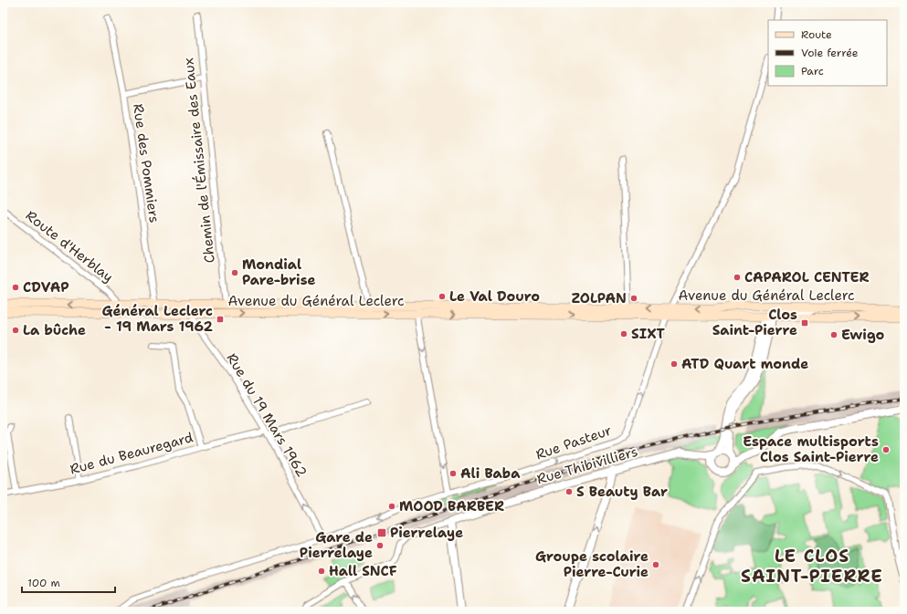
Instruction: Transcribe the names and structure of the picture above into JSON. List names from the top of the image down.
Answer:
{
  "streets": {
    "main road": ["Avenue du Général Leclerc"],
    "street": [
      "Chemin de l'Émissaire des Eaux",
      "Rue des Pommiers",
      "Route d'Herblay",
      "Rue du 19 Mars 1962",
      "Rue Pasteur",
      "Rue du Beauregard",
      "Rue Thibivilliers"
    ]
  },
  "crossings": [
    ["Chemin de l'Émissaire des Eaux", "Avenue du Général Leclerc"],
    ["Rue des Pommiers", "Avenue du Général Leclerc"],
    ["Route d'Herblay", "Avenue du Général Leclerc"],
    ["Avenue du Général Leclerc", "Rue du 19 Mars 1962"],
    ["Avenue du Général Leclerc", "Rue Pasteur"],
    ["Rue du 19 Mars 1962", "Rue du Beauregard"]
  ],
  "one_way": ["Rue du 19 Mars 1962", "Rue Pasteur"],
  "districts": ["LE CLOS SAINT-PIERRE"],
  "places": {
    "other": [
      "Mondial Pare-brise",
      "CAPAROL CENTER",
      "CDVAP",
      "Le Val Douro",
      "ZOLPAN",
      "La bûche",
      "SIXT",
      "Ewigo",
      "ATD Quart monde",
      "Espace multisports Clos Saint-Pierre",
      "Ali Baba",
      "S Beauty Bar",
      "MOOD BARBER",
      "Gare de Pierrelaye",
      "Groupe scolaire Pierre-Curie",
      "Hall SNCF"
    ],
    "transit": ["Général Leclerc - 19 Mars 1962", "Clos Saint-Pierre", "Pierrelaye"]
  },
  "legend": ["Route", "Voie ferrée", "Parc"],
  "scale_bar": "100 m"
}
